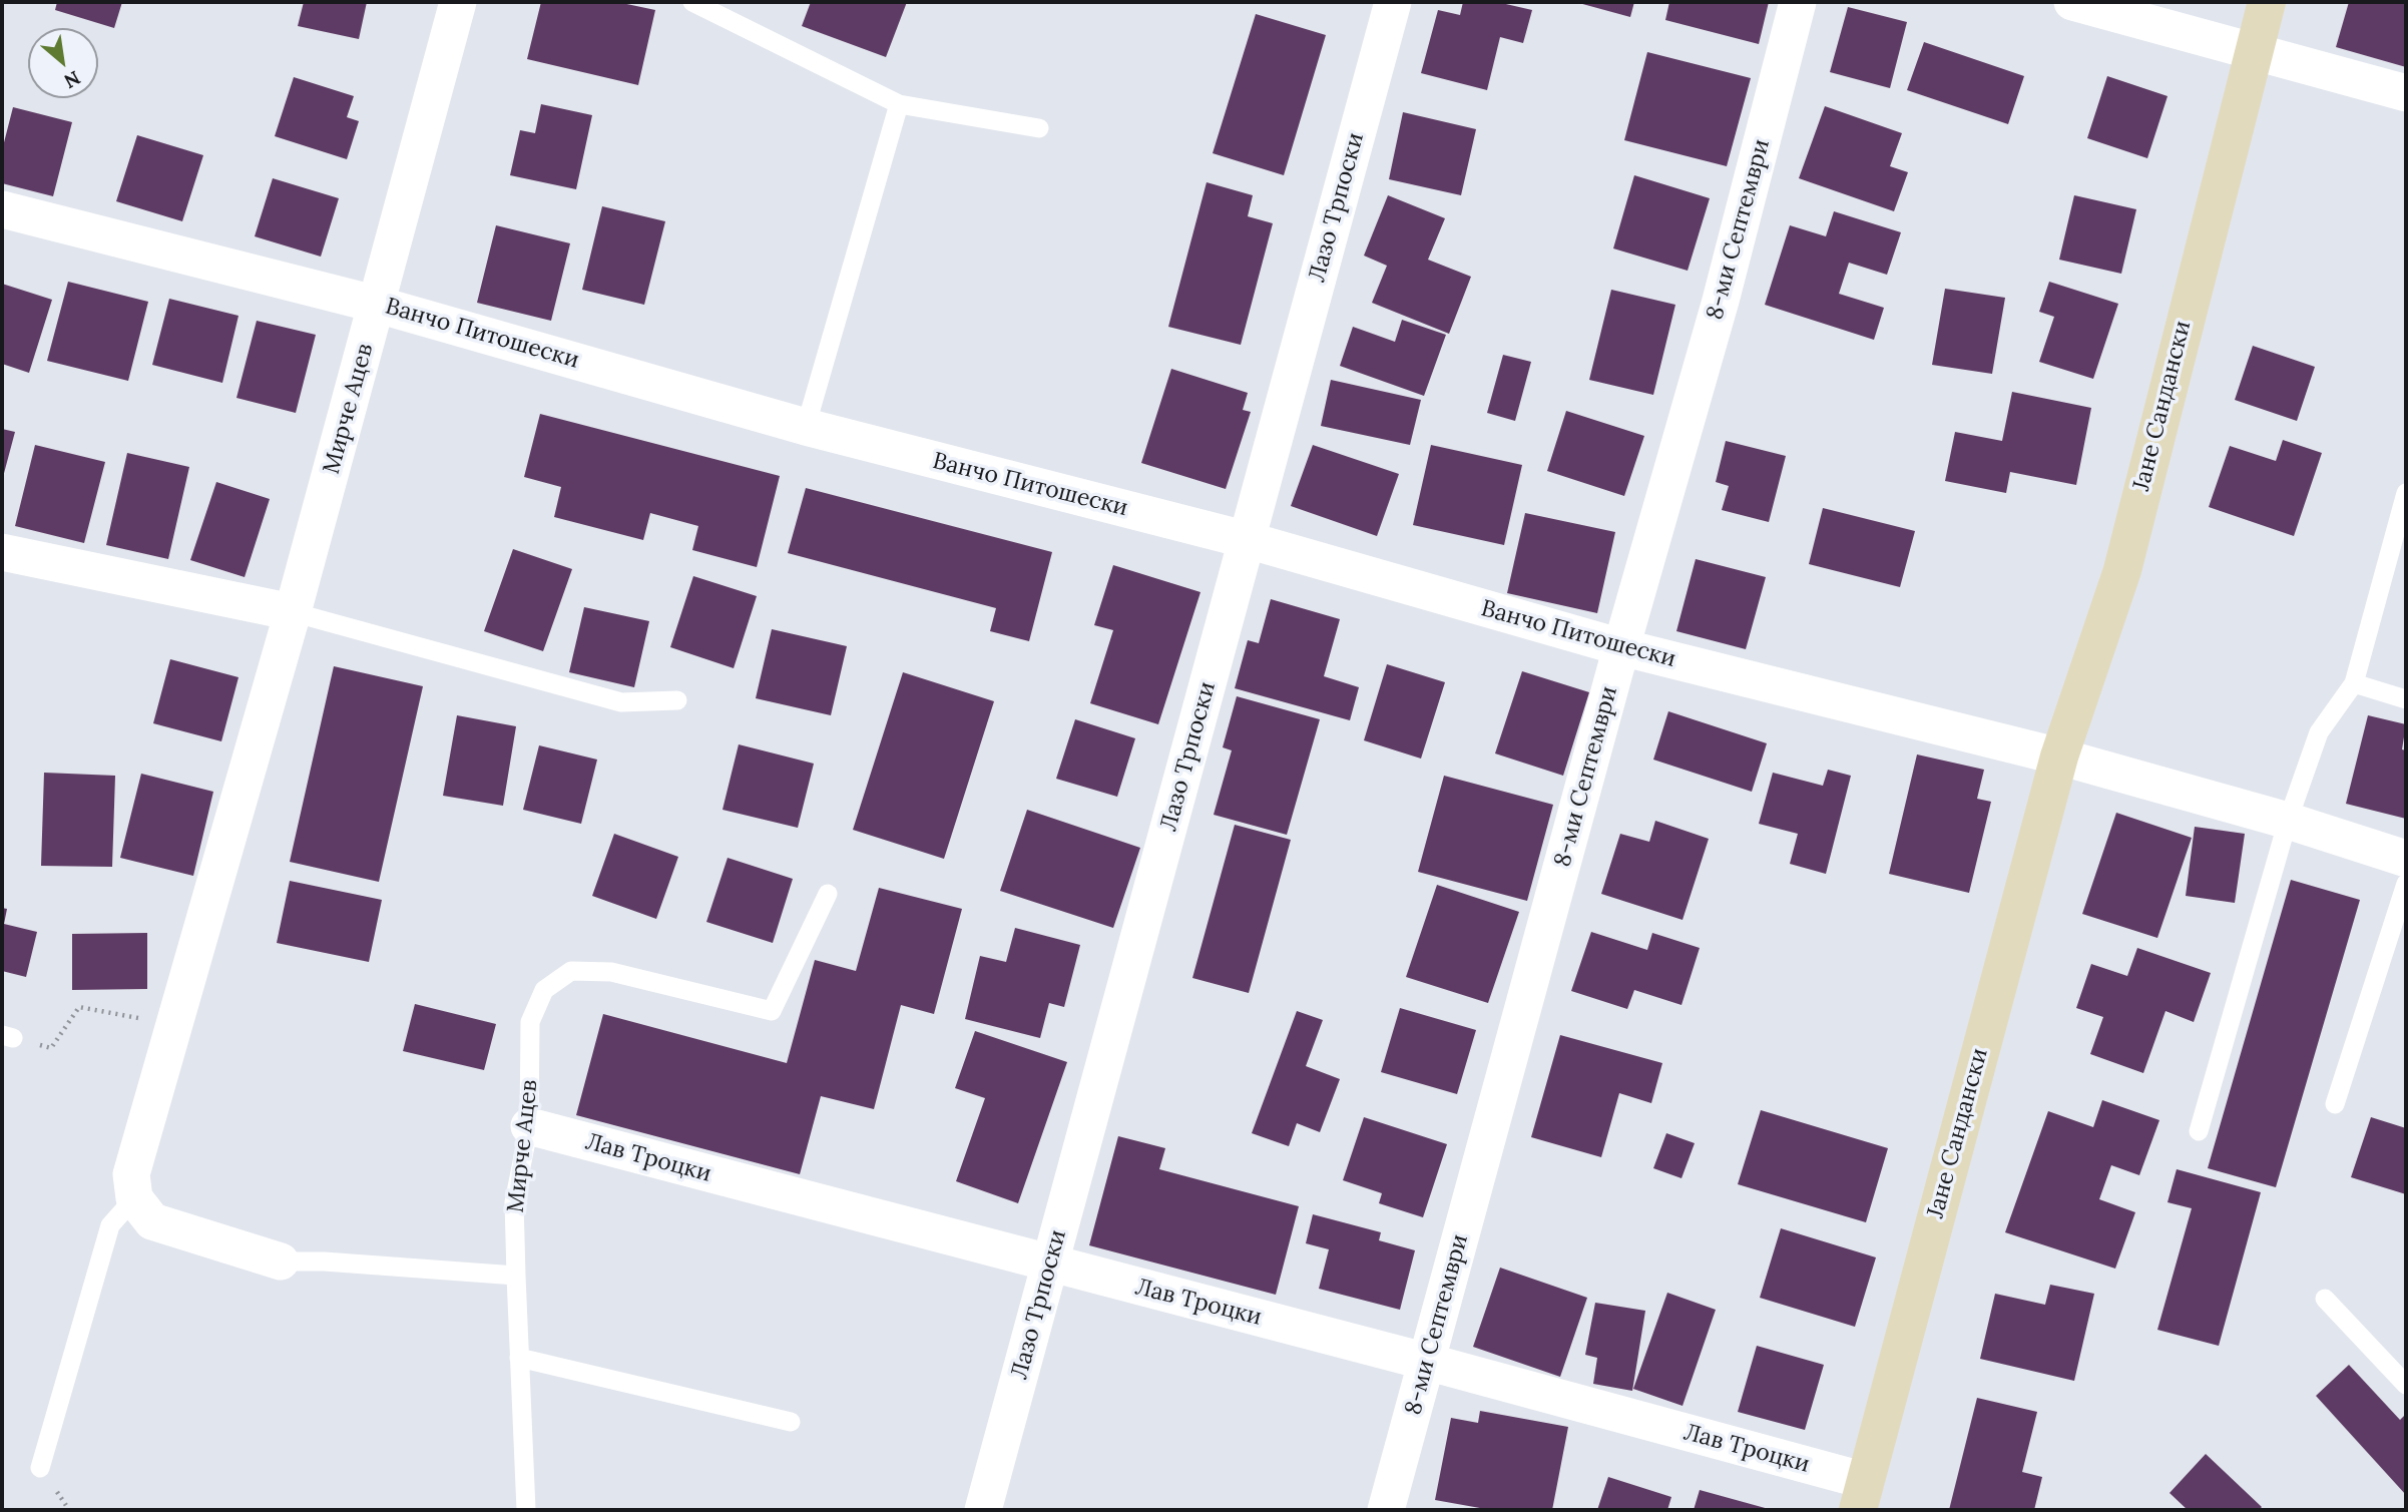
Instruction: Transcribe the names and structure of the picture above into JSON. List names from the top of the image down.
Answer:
{
  "streets": {
    "street": [
      "Лазо Трпоски",
      "8-ми Септември",
      "Ванчо Питошески",
      "Јане Сандански",
      "Мирче Ацев",
      "Лав Троцки"
    ]
  },
  "crossings": [
    ["Лазо Трпоски", "Ванчо Питошески"],
    ["Лазо Трпоски", "Лав Троцки"],
    ["8-ми Септември", "Ванчо Питошески"],
    ["8-ми Септември", "Лав Троцки"],
    ["Ванчо Питошески", "Јане Сандански"],
    ["Ванчо Питошески", "Мирче Ацев"],
    ["Јане Сандански", "Лав Троцки"],
    ["Мирче Ацев", "Лав Троцки"]
  ],
  "north": "bottom right"
}
